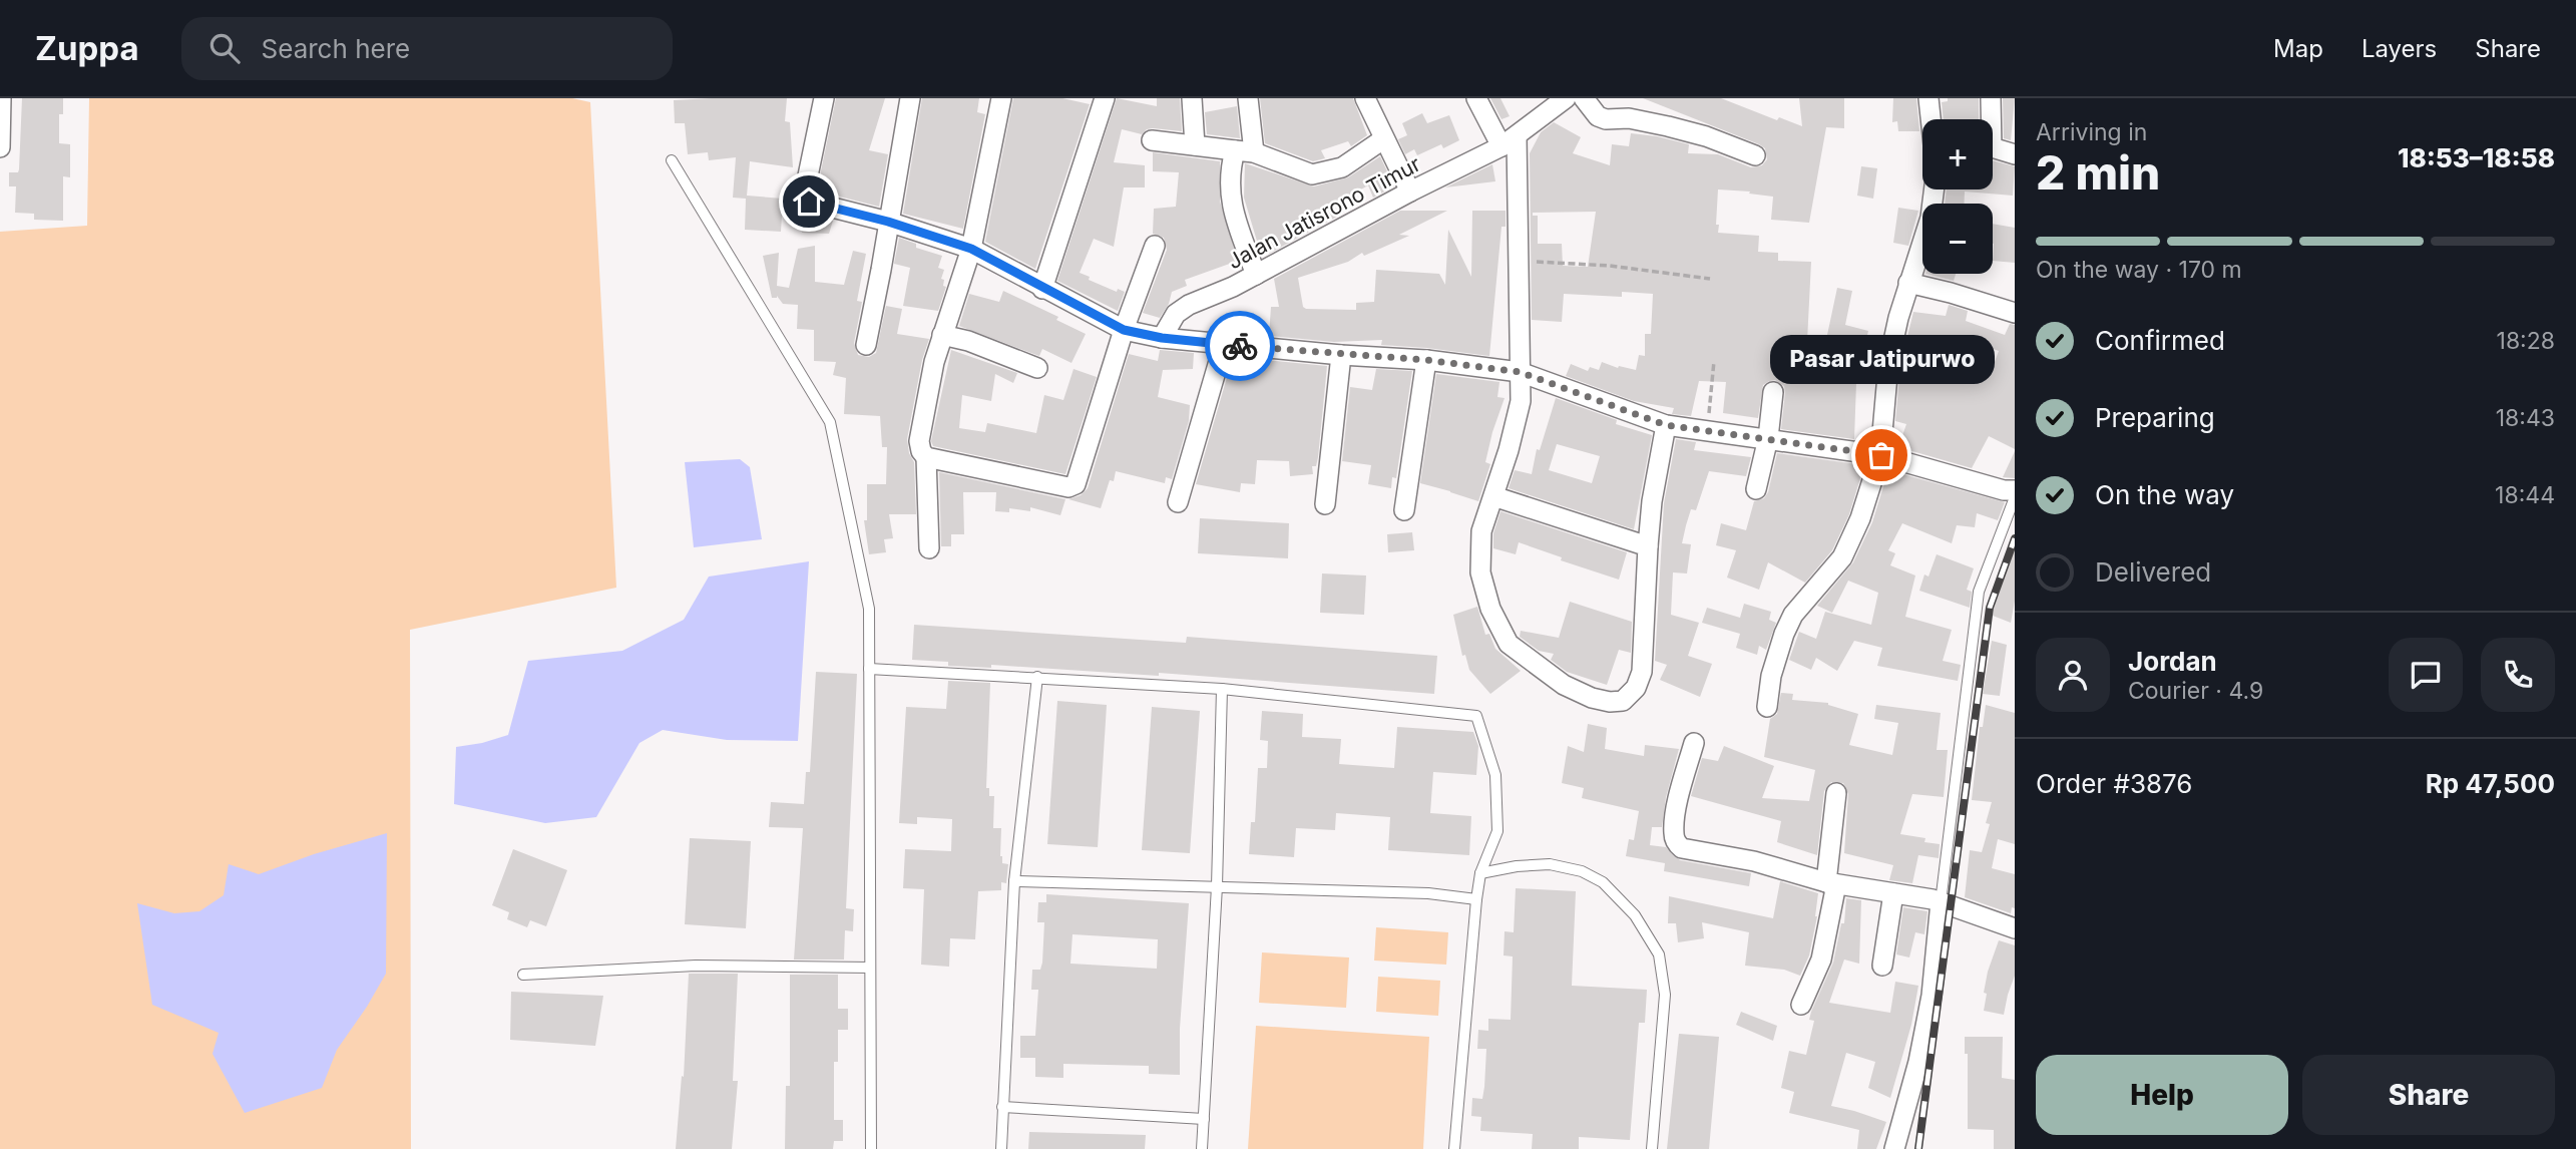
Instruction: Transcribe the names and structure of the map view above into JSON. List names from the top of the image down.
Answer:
{
  "streets": {
    "street": ["Jalan Jatisrono Timur"]
  },
  "places": ["Pasar Jatipurwo"],
  "page": {
    "header": "Zuppa",
    "search": "Search here",
    "nav": ["Map", "Layers", "Share"],
    "heading": ["2 min", "Arriving in", "18:53–18:58"],
    "panel": [
      "Jordan",
      "Courier · 4.9",
      "Order #3876",
      "Rp 47,500"
    ],
    "map_buttons": ["+", "−"],
    "bar": "On the way · 170 m",
    "list": [
      ["Confirmed", "18:28"],
      ["Preparing", "18:43"],
      ["On the way", "18:44"],
      "Delivered"
    ],
    "bubble": "Pasar Jatipurwo",
    "buttons": ["Help", "Share"]
  }
}
